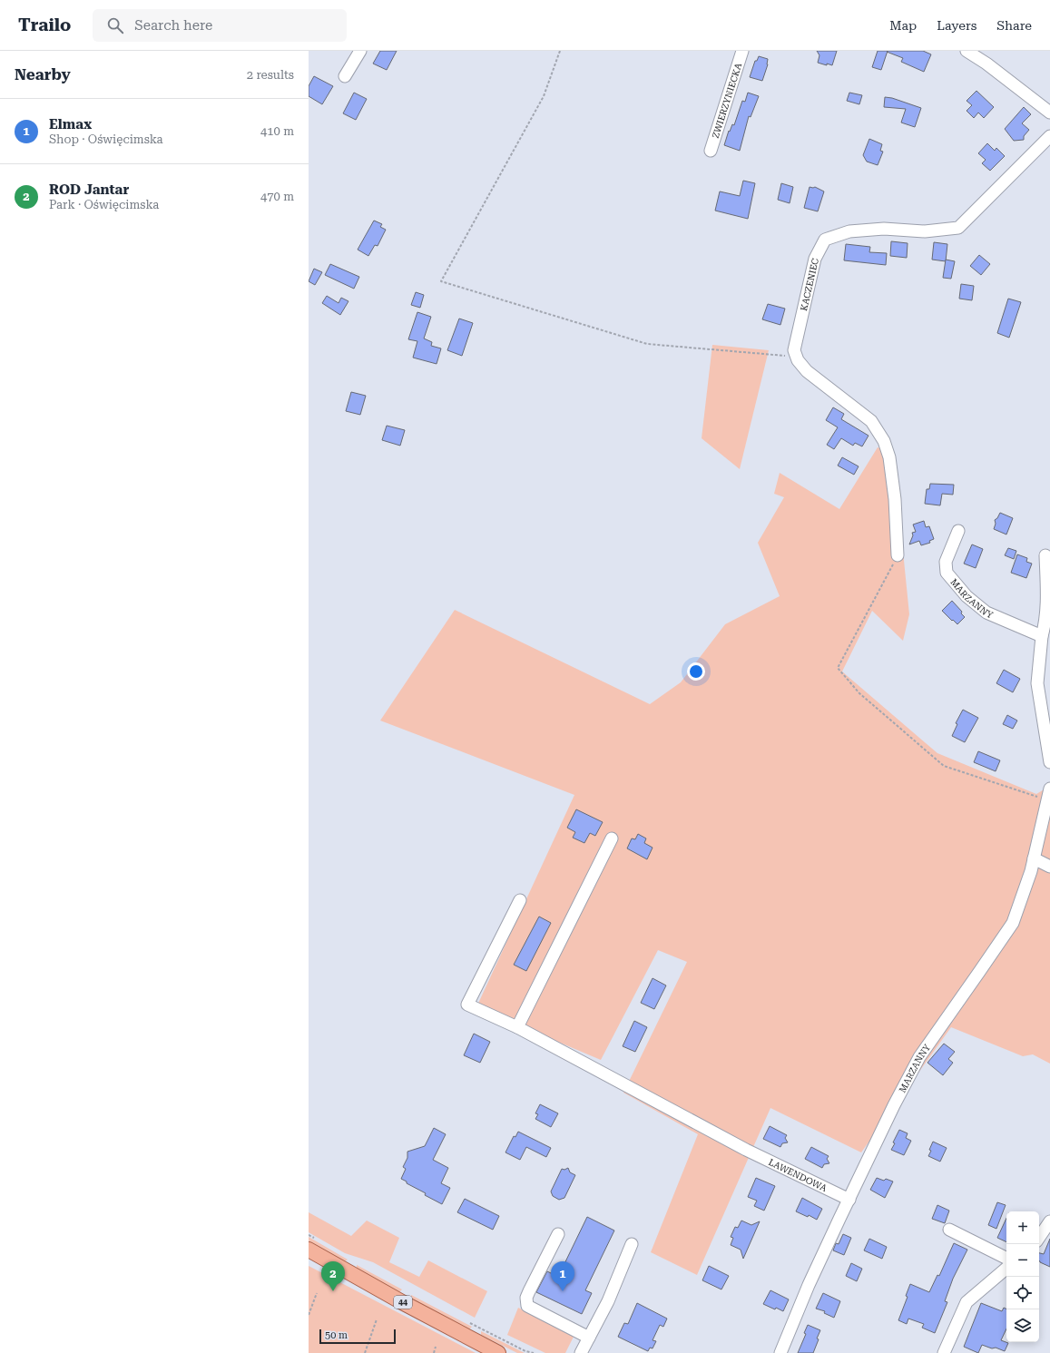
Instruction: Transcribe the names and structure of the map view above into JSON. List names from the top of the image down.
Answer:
{
  "streets": {
    "main road": ["44"],
    "street": [
      "ZWIERZYNIECKA",
      "KACZENIEC",
      "MARZANNY",
      "LAWENDOWA"
    ]
  },
  "crossings": [
    ["MARZANNY", "LAWENDOWA"]
  ],
  "scale_bar": "50 m",
  "page": {
    "header": "Trailo",
    "search": "Search here",
    "nav": ["Map", "Layers", "Share"],
    "heading": ["Nearby", "2 results"],
    "list": [
      {
        "mark": "1",
        "name": "Elmax",
        "note": "Shop · Oświęcimska",
        "value": "410 m"
      },
      {
        "mark": "2",
        "name": "ROD Jantar",
        "note": "Park · Oświęcimska",
        "value": "470 m"
      }
    ],
    "map_buttons": ["+", "−"],
    "pins": ["1", "2"],
    "scale": "50 m"
  }
}
